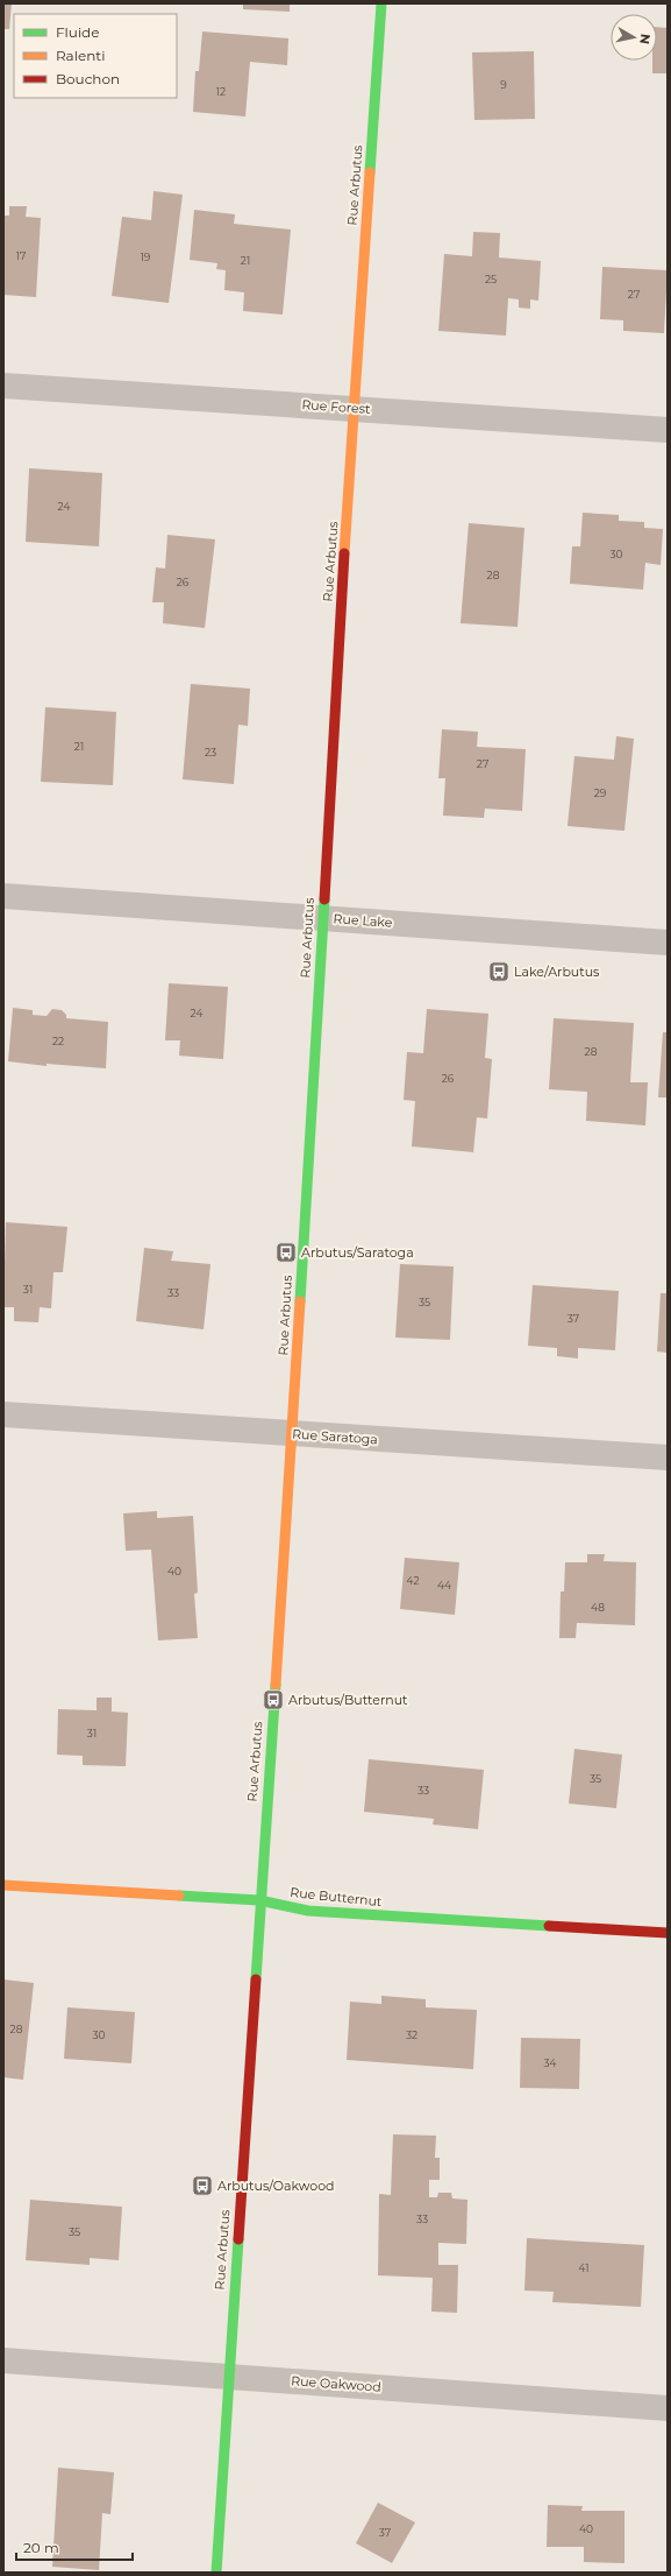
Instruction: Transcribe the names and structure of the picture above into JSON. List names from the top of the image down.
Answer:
{
  "streets": {
    "street": [
      "Rue Arbutus",
      "Rue Forest",
      "Rue Lake",
      "Rue Saratoga",
      "Rue Butternut",
      "Rue Oakwood"
    ]
  },
  "crossings": [
    ["Rue Arbutus", "Rue Forest"],
    ["Rue Arbutus", "Rue Lake"],
    ["Rue Arbutus", "Rue Saratoga"],
    ["Rue Arbutus", "Rue Butternut"],
    ["Rue Arbutus", "Rue Oakwood"]
  ],
  "places": {
    "bus stop": [
      "Lake/Arbutus",
      "Arbutus/Saratoga",
      "Arbutus/Butternut",
      "Arbutus/Oakwood"
    ]
  },
  "house_numbers": [
    "9",
    "12",
    "17",
    "19",
    "21",
    "25",
    "27",
    "24",
    "30",
    "28",
    "26",
    "21",
    "23",
    "27",
    "29",
    "24",
    "22",
    "28",
    "26",
    "31",
    "33",
    "35",
    "37",
    "40",
    "42",
    "44",
    "48",
    "31",
    "35",
    "33",
    "28",
    "30",
    "32",
    "34",
    "33",
    "35",
    "41",
    "40",
    "37"
  ],
  "legend": ["Fluide", "Ralenti", "Bouchon"],
  "scale_bar": "20 m",
  "north": "right"
}
